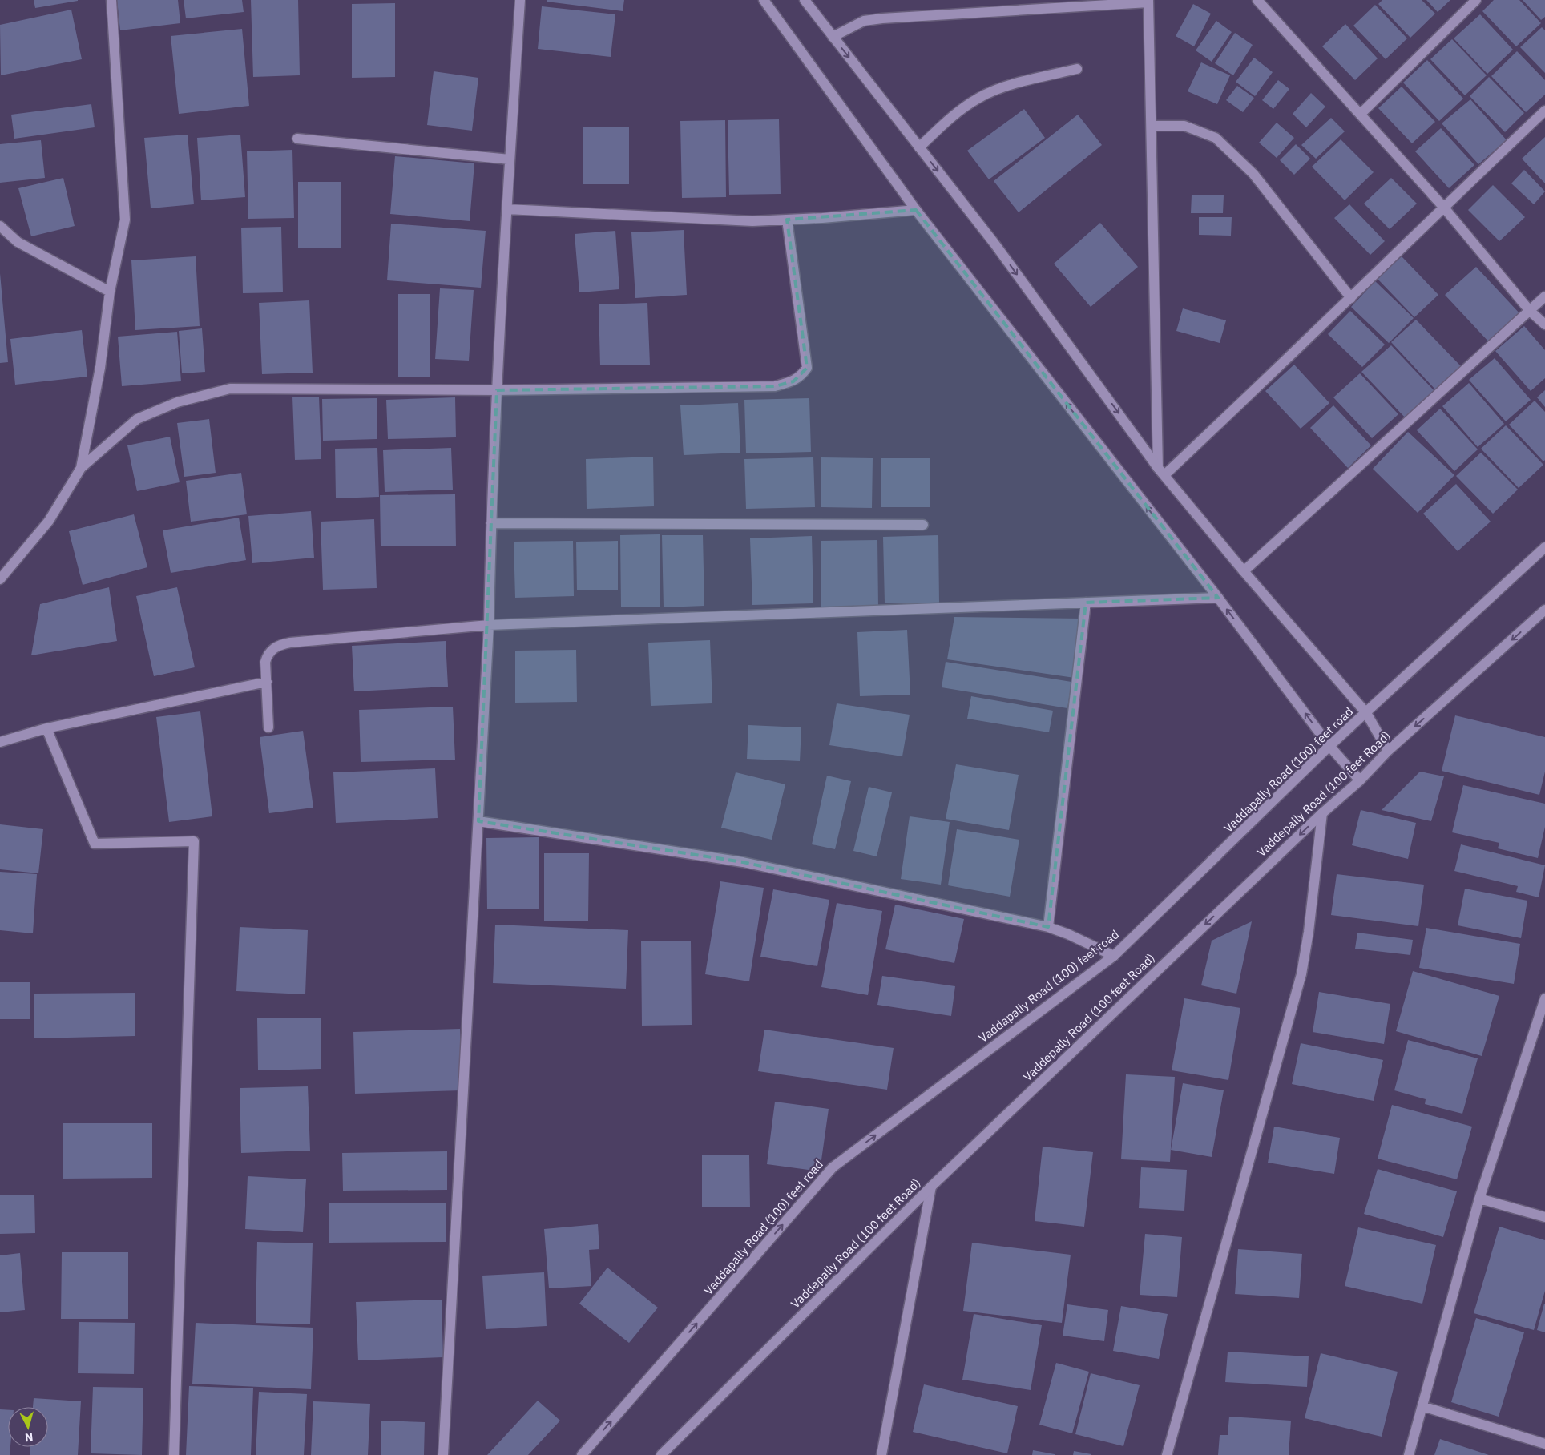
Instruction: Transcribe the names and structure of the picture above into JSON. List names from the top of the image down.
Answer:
{
  "streets": {
    "street": ["Vaddapally Road (100) feet road", "Vaddepally Road (100 feet Road)"]
  },
  "one_way": ["Vaddapally Road (100) feet road", "Vaddepally Road (100 feet Road)"],
  "north": "bottom"
}
